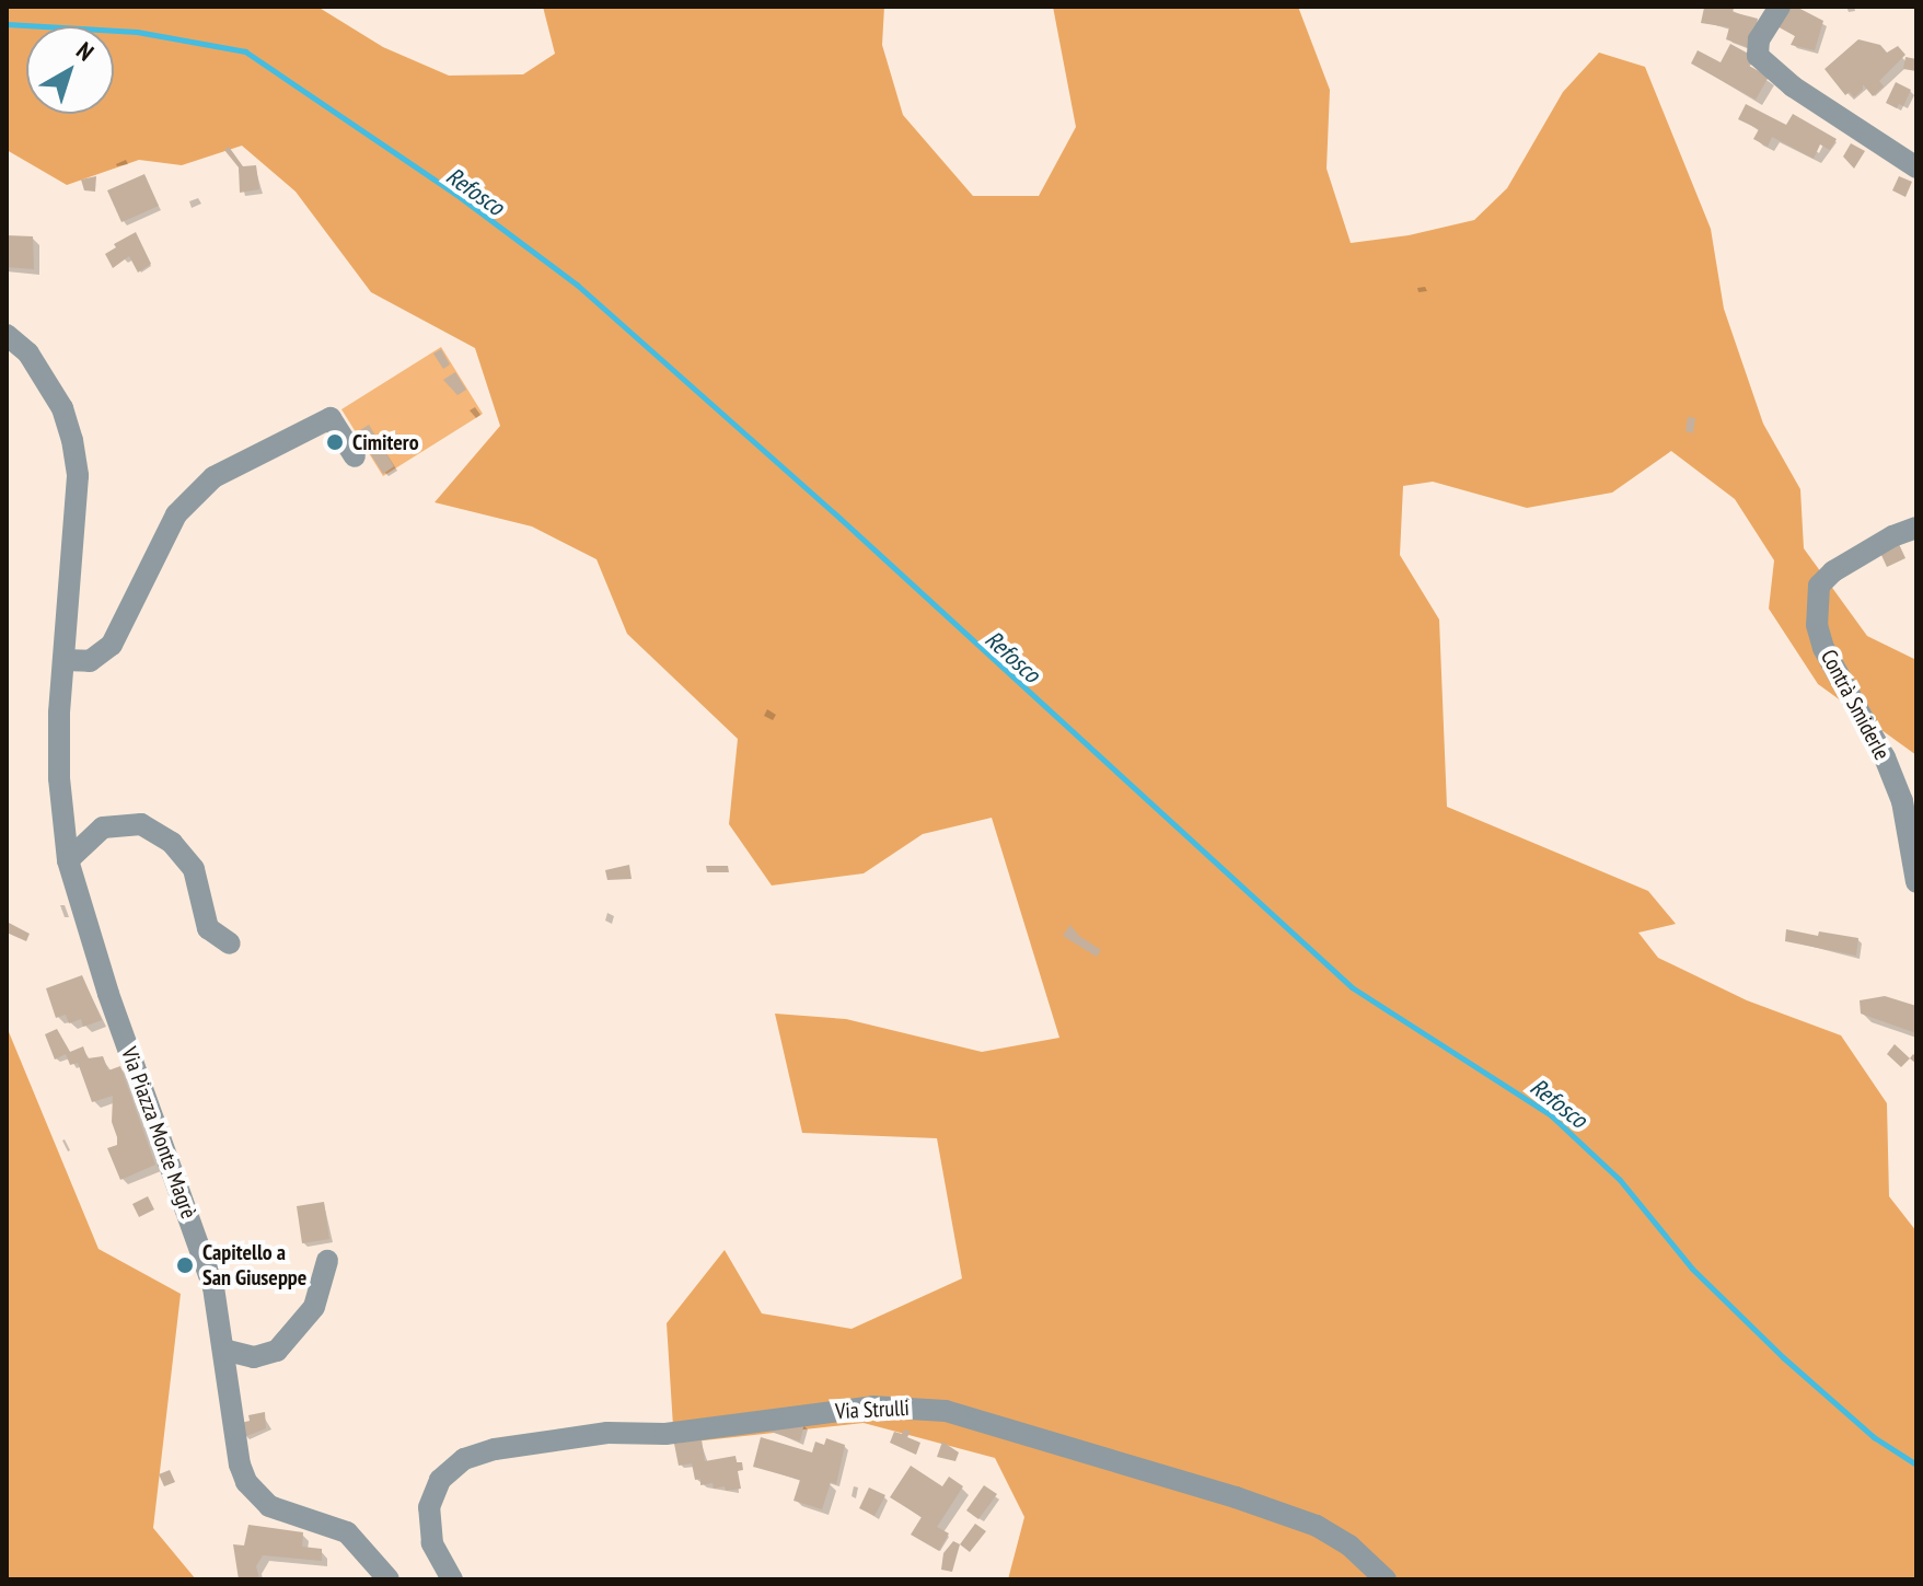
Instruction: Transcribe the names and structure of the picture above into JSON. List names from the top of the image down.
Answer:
{
  "streets": {
    "street": ["Contrà Smiderle", "Via Piazza Monte Magrè", "Via Strulli"]
  },
  "water": ["Refosco"],
  "places": ["Cimitero", "Capitello a San Giuseppe"],
  "north": "top right"
}
